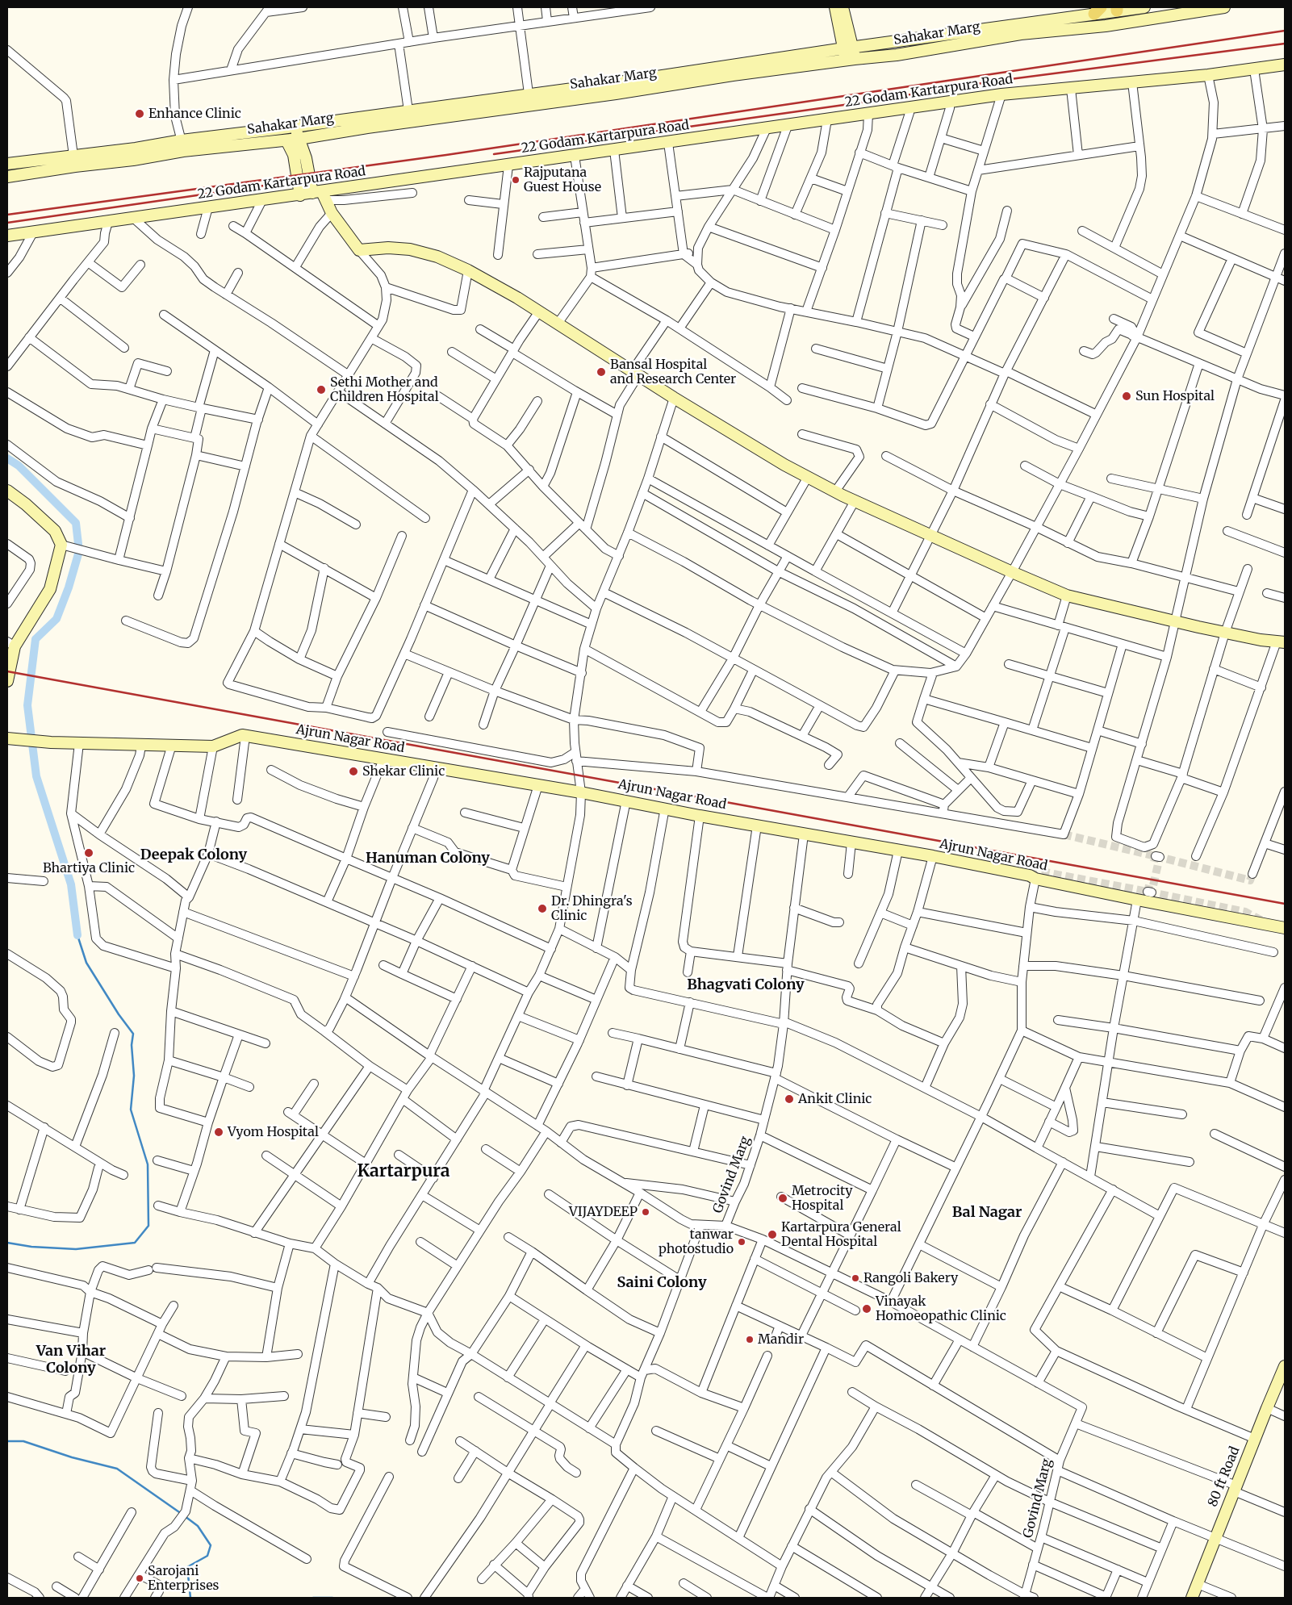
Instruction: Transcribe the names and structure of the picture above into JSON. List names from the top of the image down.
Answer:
{
  "streets": {
    "street": [
      "Sahakar Marg",
      "22 Godam Kartarpura Road",
      "Ajrun Nagar Road",
      "Govind Marg",
      "80 ft Road"
    ]
  },
  "crossings": [
    ["Ajrun Nagar Road", "Govind Marg"]
  ],
  "districts": [
    "Deepak Colony",
    "Hanuman Colony",
    "Bhagvati Colony",
    "Kartarpura",
    "Bal Nagar",
    "Saini Colony",
    "Van Vihar Colony"
  ],
  "places": [
    "Enhance Clinic",
    "Rajputana Guest House",
    "Bansal Hospital and Research Center",
    "Sethi Mother and Children Hospital",
    "Sun Hospital",
    "Shekar Clinic",
    "Bhartiya Clinic",
    "Dr. Dhingra's Clinic",
    "Ankit Clinic",
    "Vyom Hospital",
    "Metrocity Hospital",
    "VIJAYDEEP",
    "Kartarpura General Dental Hospital",
    "tanwar photostudio",
    "Rangoli Bakery",
    "Vinayak Homoeopathic Clinic",
    "Mandir",
    "Sarojani Enterprises"
  ]
}
